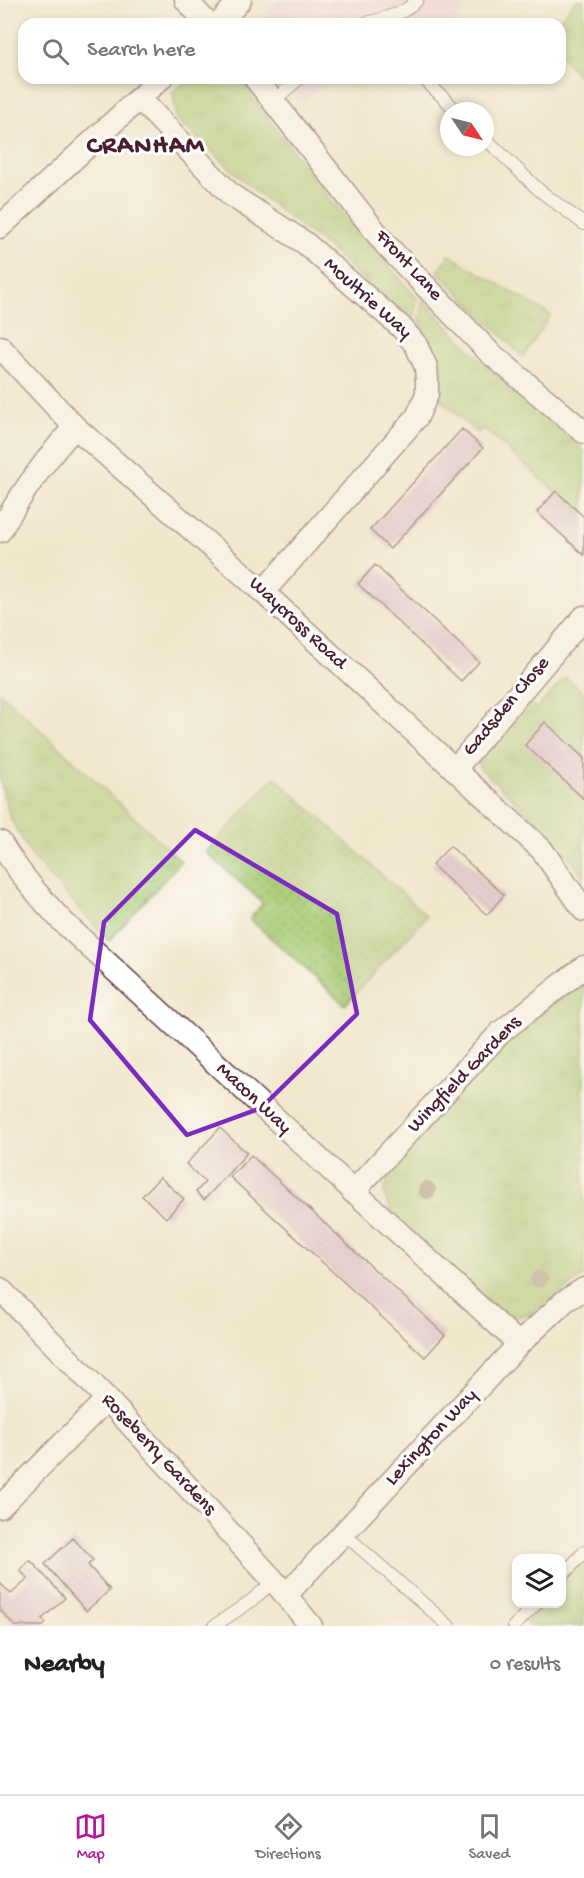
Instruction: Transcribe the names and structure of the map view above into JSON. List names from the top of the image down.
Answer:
{
  "streets": {
    "street": [
      "Front Lane",
      "Moultrie Way",
      "Waycross Road",
      "Gadsden Close",
      "Wingfield Gardens",
      "Macon Way",
      "Lexington Way",
      "Roseberry Gardens"
    ]
  },
  "crossings": [
    ["Moultrie Way", "Waycross Road"],
    ["Waycross Road", "Gadsden Close"],
    ["Wingfield Gardens", "Macon Way"],
    ["Macon Way", "Lexington Way"],
    ["Lexington Way", "Roseberry Gardens"]
  ],
  "districts": ["CRANHAM"],
  "north": "bottom right",
  "page": {
    "search": "Search here",
    "heading": ["Nearby", "0 results"],
    "nav": ["Map", "Directions", "Saved"]
  }
}
